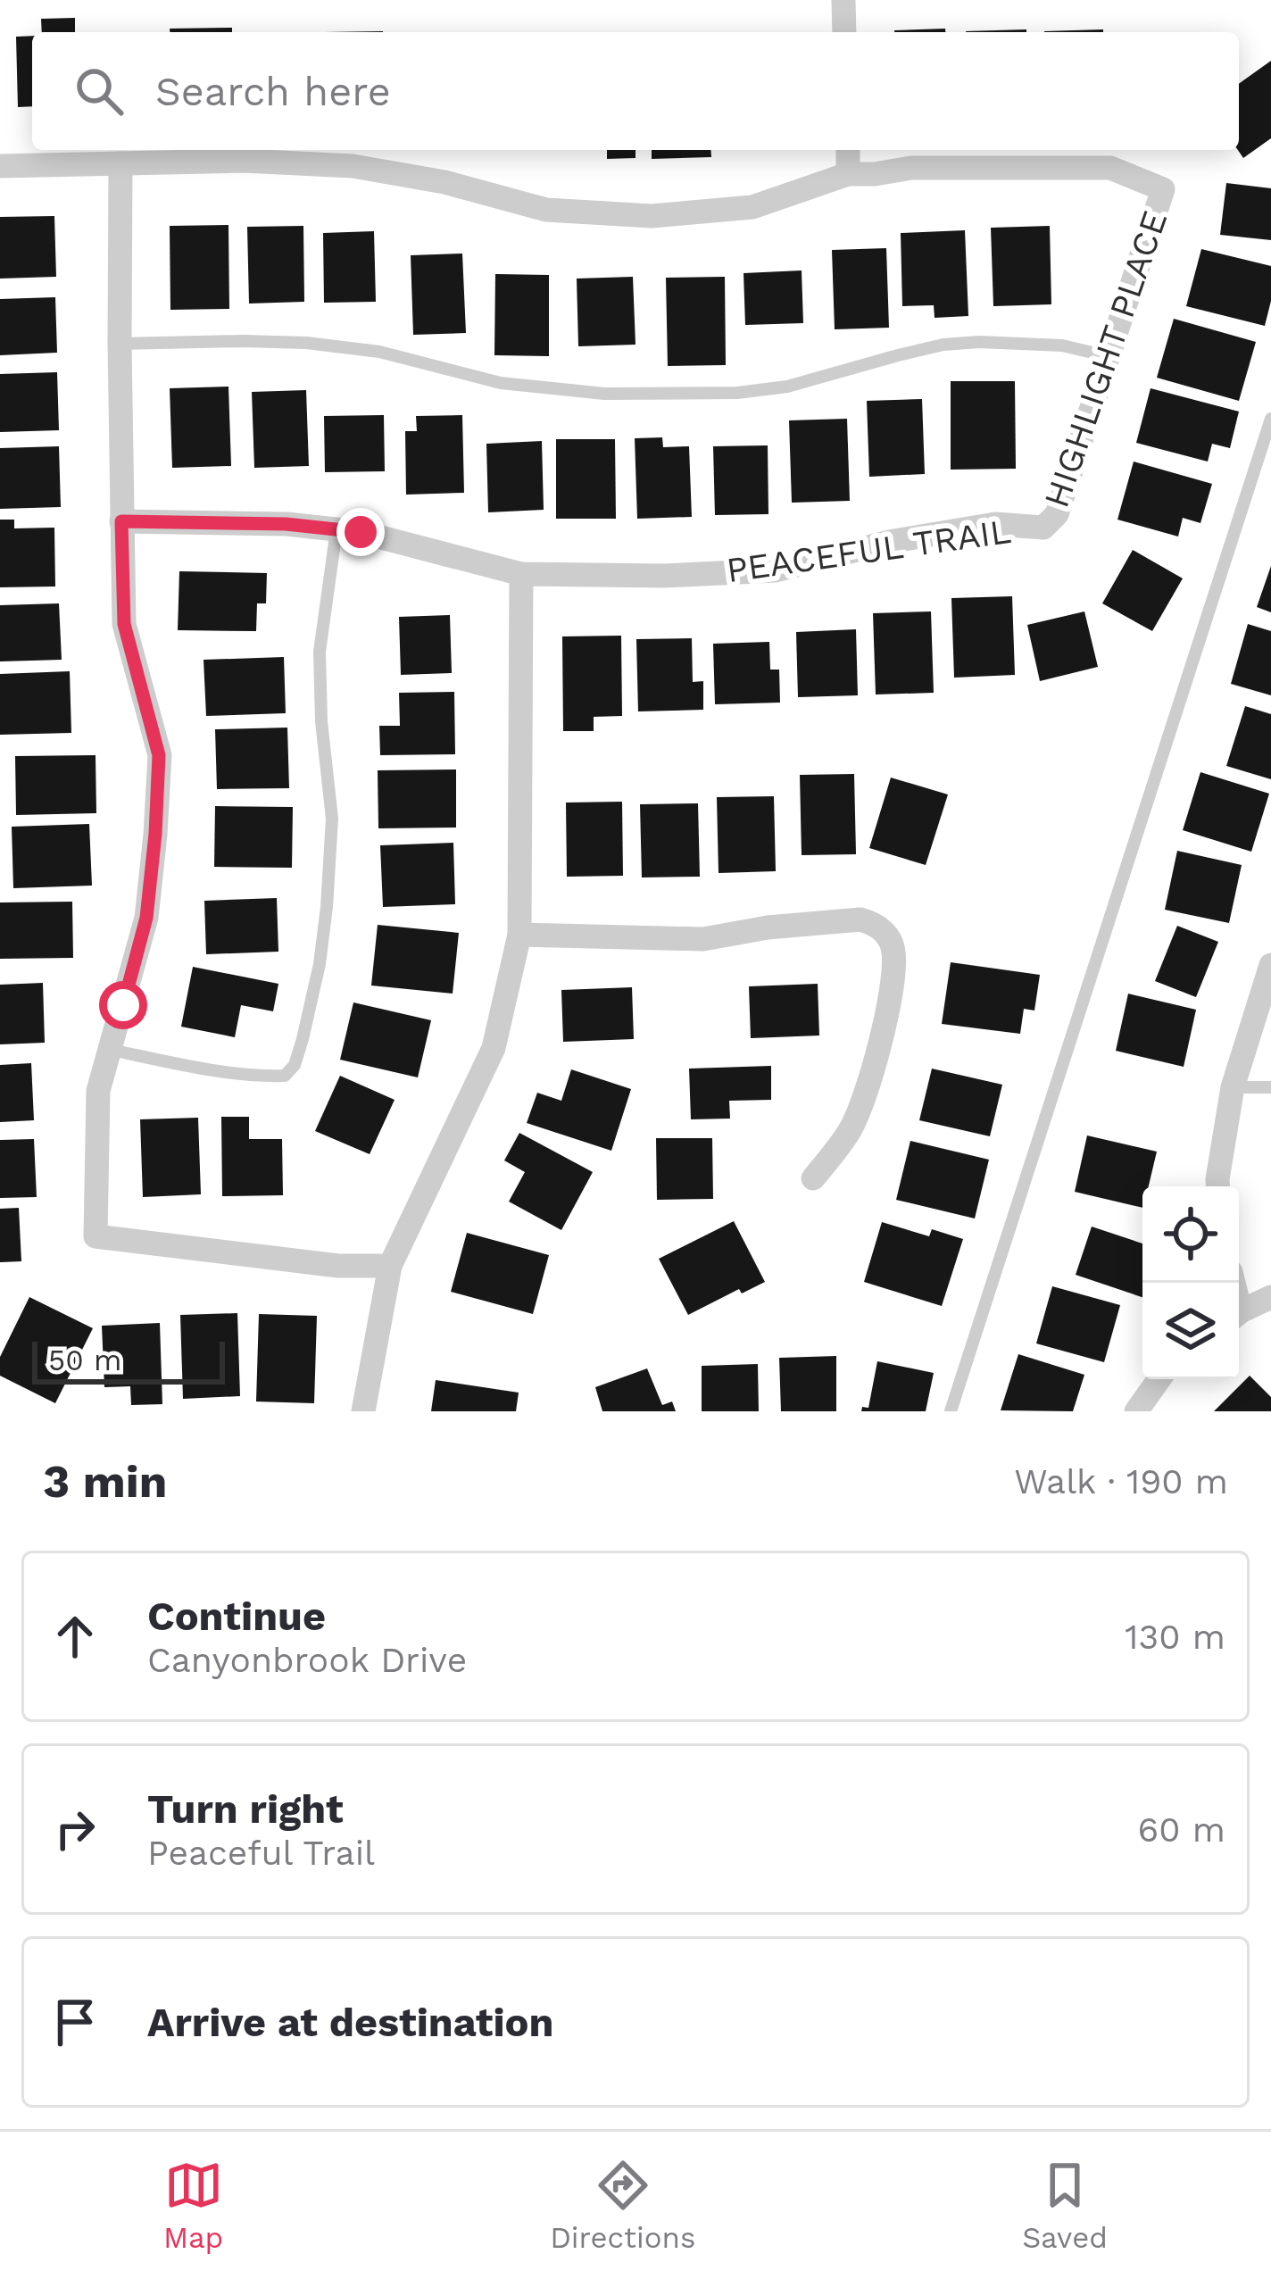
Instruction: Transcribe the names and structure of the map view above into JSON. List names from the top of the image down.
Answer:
{
  "streets": {
    "street": ["HIGHLIGHT PLACE", "PEACEFUL TRAIL"]
  },
  "crossings": [
    ["HIGHLIGHT PLACE", "PEACEFUL TRAIL"]
  ],
  "scale_bar": "50 m",
  "page": {
    "search": "Search here",
    "scale": "50 m",
    "heading": ["3 min", "Walk · 190 m"],
    "list": [
      ["Continue", "Canyonbrook Drive", "130 m"],
      ["Turn right", "Peaceful Trail", "60 m"],
      "Arrive at destination"
    ],
    "nav": ["Map", "Directions", "Saved"]
  }
}
